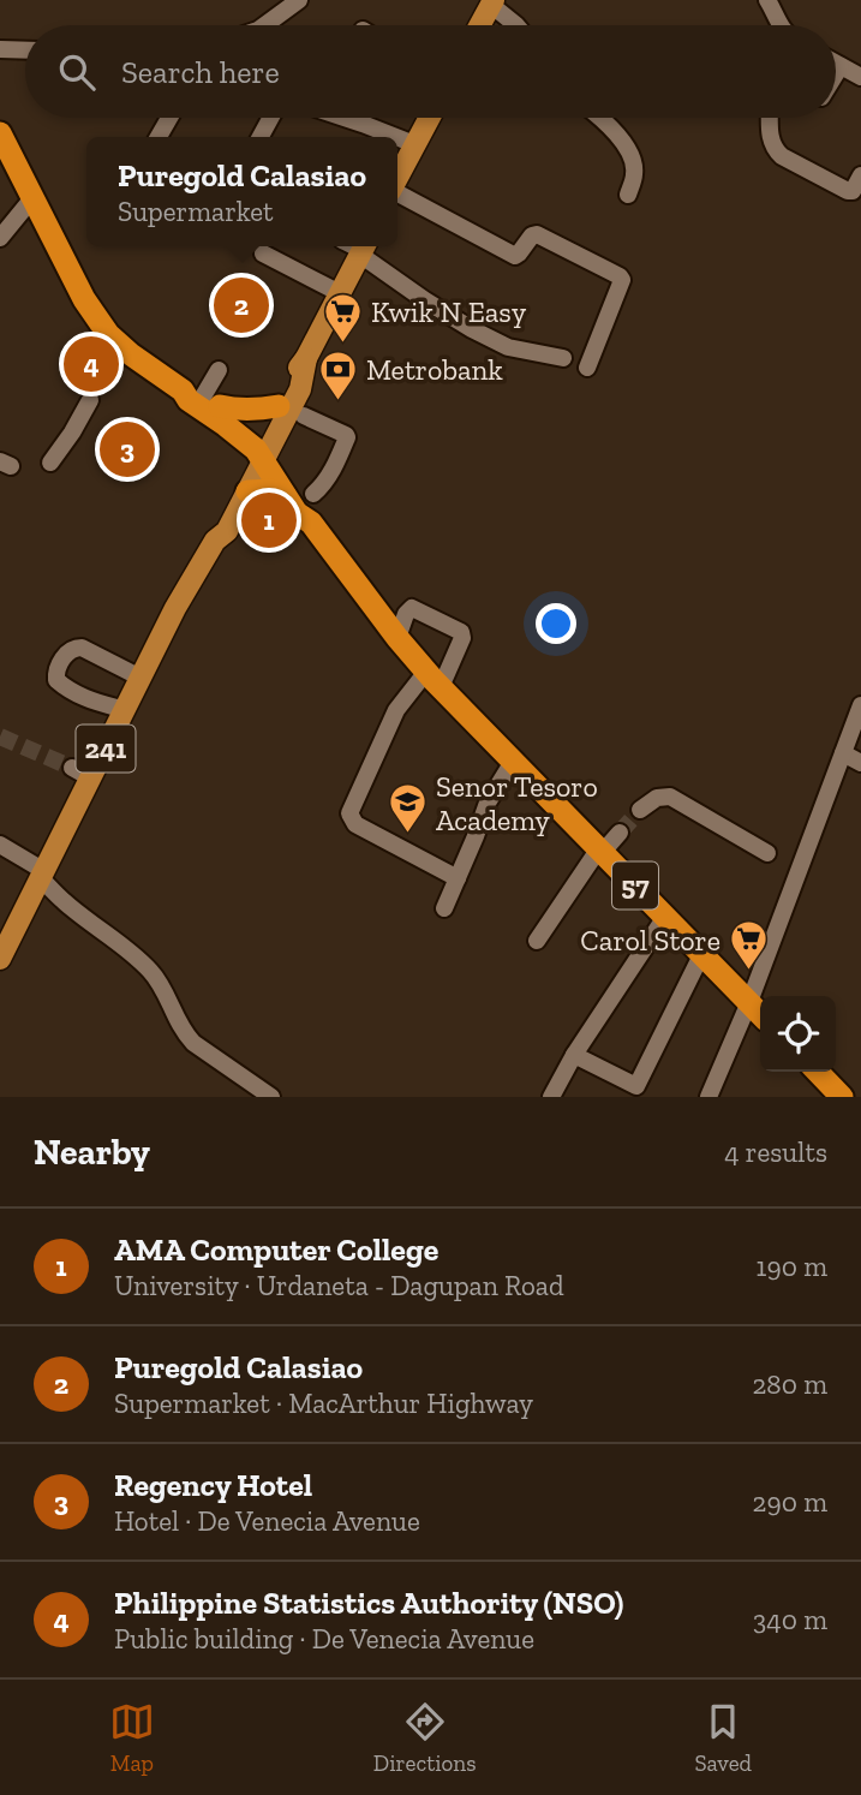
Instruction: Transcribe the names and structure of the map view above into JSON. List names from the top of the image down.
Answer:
{
  "streets": {
    "highway": ["57"],
    "main road": ["241"]
  },
  "crossings": [
    ["241", "57"]
  ],
  "places": {
    "supermarket": ["Kwik N Easy", "Carol Store"],
    "bank": ["Metrobank"],
    "school or university": ["Senor Tesoro Academy"]
  },
  "page": {
    "search": "Search here",
    "popup": ["Puregold Calasiao", "Supermarket"],
    "pins": [
      "2",
      "4",
      "3",
      "1"
    ],
    "heading": ["Nearby", "4 results"],
    "list": [
      {
        "mark": "1",
        "name": "AMA Computer College",
        "note": "University · Urdaneta - Dagupan Road",
        "value": "190 m"
      },
      {
        "mark": "2",
        "name": "Puregold Calasiao",
        "note": "Supermarket · MacArthur Highway",
        "value": "280 m"
      },
      {
        "mark": "3",
        "name": "Regency Hotel",
        "note": "Hotel · De Venecia Avenue",
        "value": "290 m"
      },
      {
        "mark": "4",
        "name": "Philippine Statistics Authority (NSO)",
        "note": "Public building · De Venecia Avenue",
        "value": "340 m"
      }
    ],
    "nav": ["Map", "Directions", "Saved"]
  }
}
